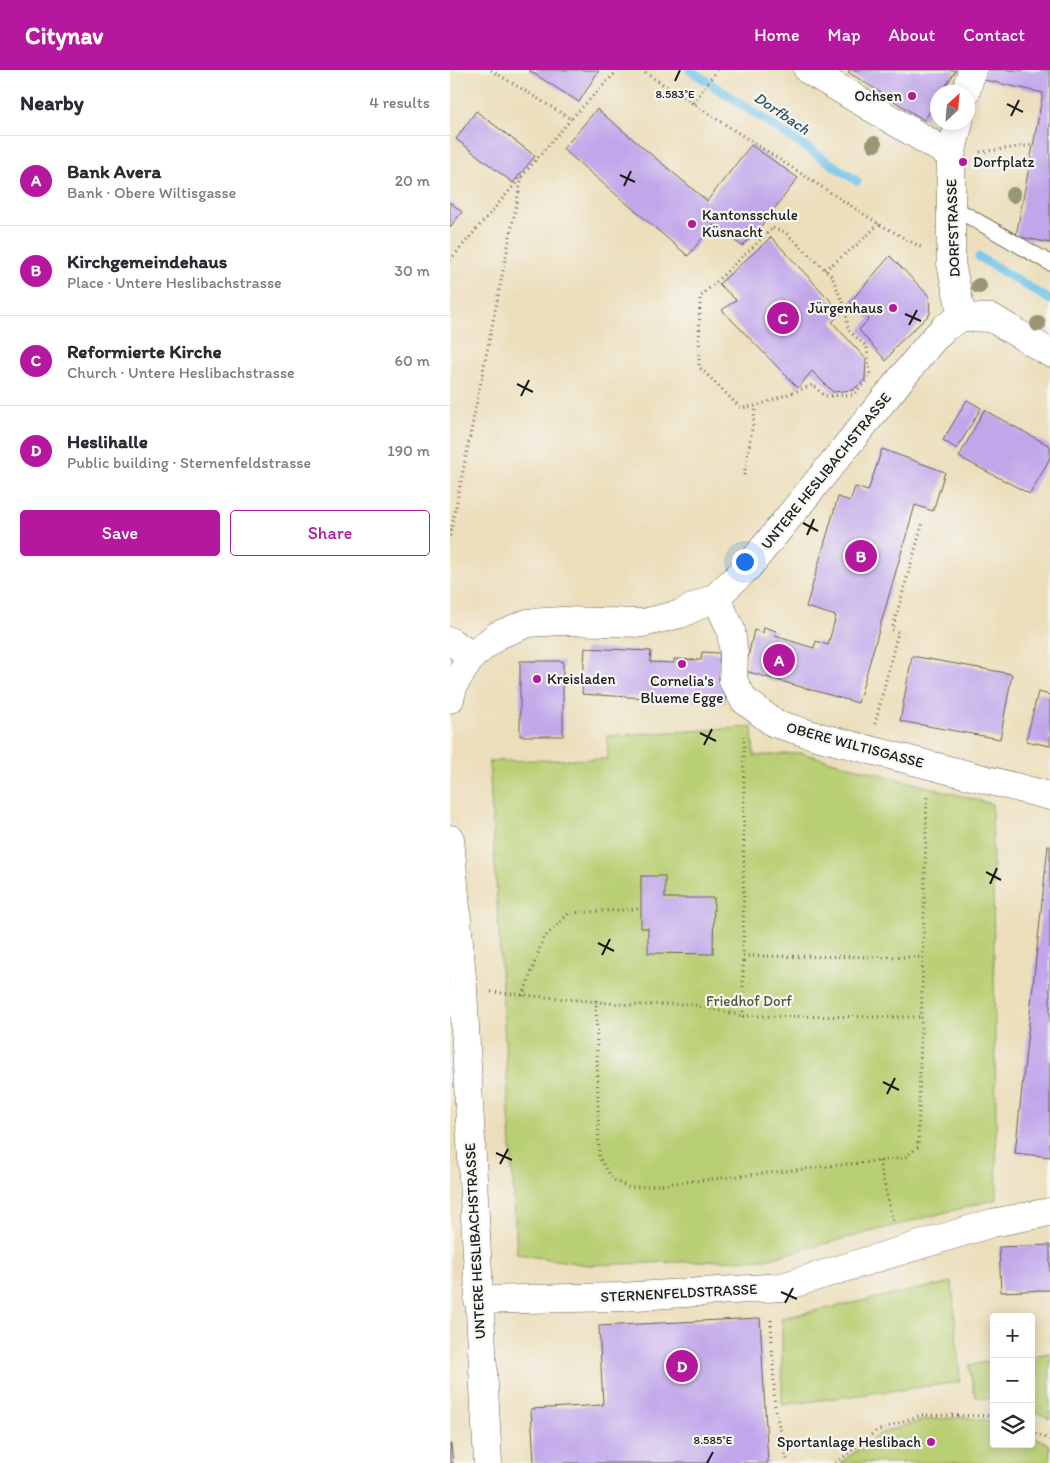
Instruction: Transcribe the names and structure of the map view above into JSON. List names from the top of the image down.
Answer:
{
  "streets": {
    "street": [
      "DORFSTRASSE",
      "UNTERE HESLIBACHSTRASSE",
      "OBERE WILTISGASSE",
      "STERNENFELDSTRASSE"
    ]
  },
  "crossings": [
    ["DORFSTRASSE", "UNTERE HESLIBACHSTRASSE"],
    ["UNTERE HESLIBACHSTRASSE", "OBERE WILTISGASSE"],
    ["UNTERE HESLIBACHSTRASSE", "STERNENFELDSTRASSE"]
  ],
  "water": ["Dorfbach"],
  "parks": ["Friedhof Dorf"],
  "places": [
    "Ochsen",
    "Dorfplatz",
    "Kantonsschule Küsnacht",
    "Jürgenhaus",
    "Cornelia's Blueme Egge",
    "Kreisladen",
    "Sportanlage Heslibach"
  ],
  "north": "top right",
  "page": {
    "header": "Citynav",
    "nav": [
      "Home",
      "Map",
      "About",
      "Contact"
    ],
    "heading": ["Nearby", "4 results"],
    "list": [
      {
        "mark": "A",
        "name": "Bank Avera",
        "note": "Bank · Obere Wiltisgasse",
        "value": "20 m"
      },
      {
        "mark": "B",
        "name": "Kirchgemeindehaus",
        "note": "Place · Untere Heslibachstrasse",
        "value": "30 m"
      },
      {
        "mark": "C",
        "name": "Reformierte Kirche",
        "note": "Church · Untere Heslibachstrasse",
        "value": "60 m"
      },
      {
        "mark": "D",
        "name": "Heslihalle",
        "note": "Public building · Sternenfeldstrasse",
        "value": "190 m"
      }
    ],
    "pins": [
      "C",
      "B",
      "A",
      "D"
    ],
    "buttons": ["Save", "Share"],
    "map_buttons": ["+", "−"]
  },
  "coordinates": ["8.583°E", "8.585°E"]
}
